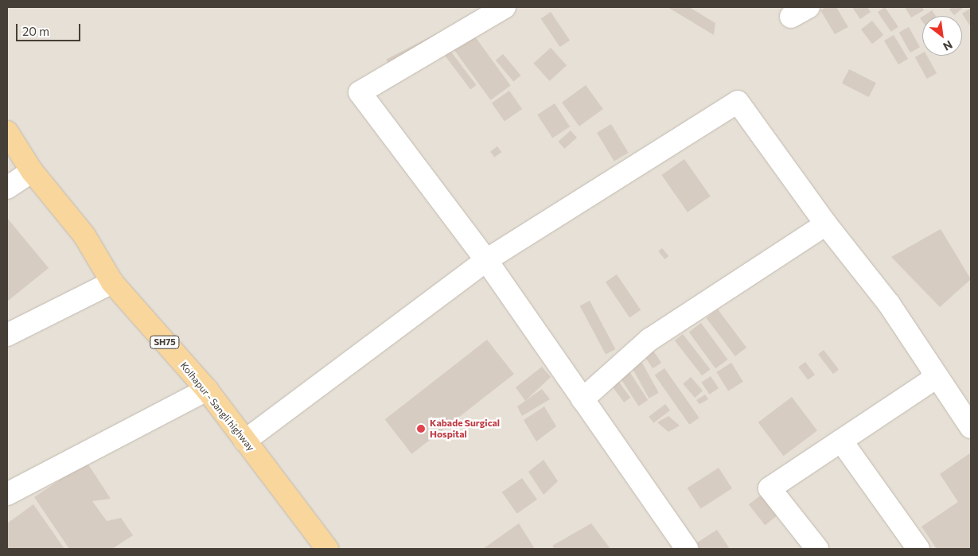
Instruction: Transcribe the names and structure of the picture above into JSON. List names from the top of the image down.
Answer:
{
  "streets": {
    "main road": ["SH75", "Kolhapur - Sangli highway"]
  },
  "places": ["Kabade Surgical Hospital"],
  "scale_bar": "20 m",
  "north": "bottom right"
}
